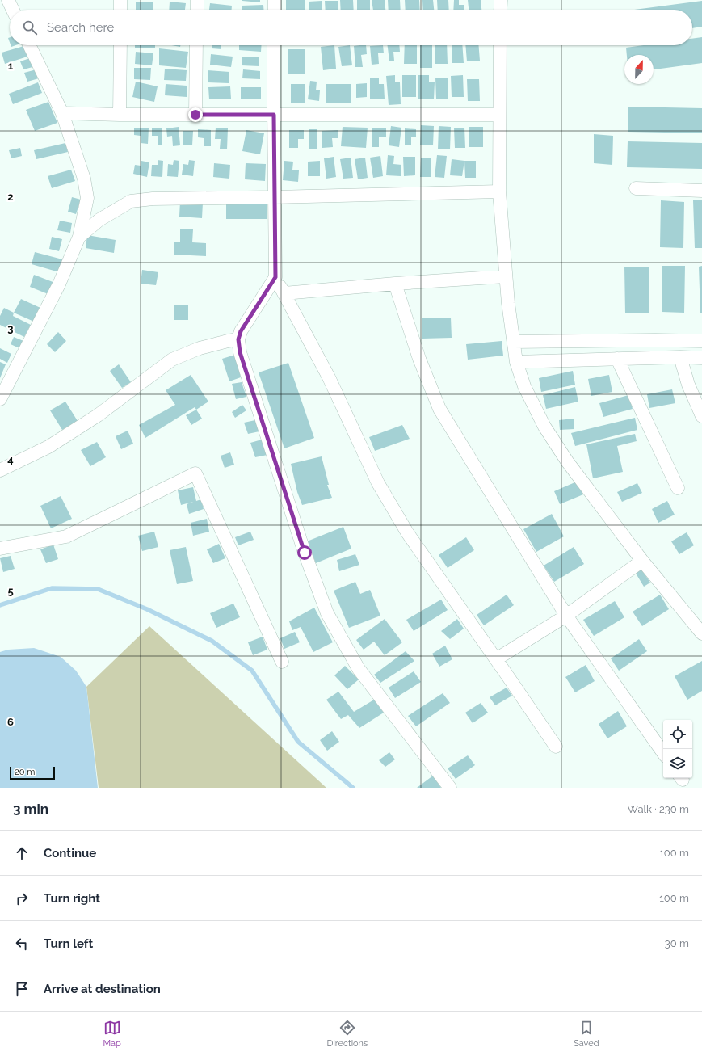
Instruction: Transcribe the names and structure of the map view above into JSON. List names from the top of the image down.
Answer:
{
  "scale_bar": "20 m",
  "north": "top",
  "page": {
    "search": "Search here",
    "scale": "20 m",
    "heading": ["3 min", "Walk · 230 m"],
    "list": [
      ["Continue", "100 m"],
      ["Turn right", "100 m"],
      ["Turn left", "30 m"],
      "Arrive at destination"
    ],
    "nav": ["Map", "Directions", "Saved"]
  },
  "grid": {
    "rows": [
      "1",
      "2",
      "3",
      "4",
      "5",
      "6"
    ]
  }
}
